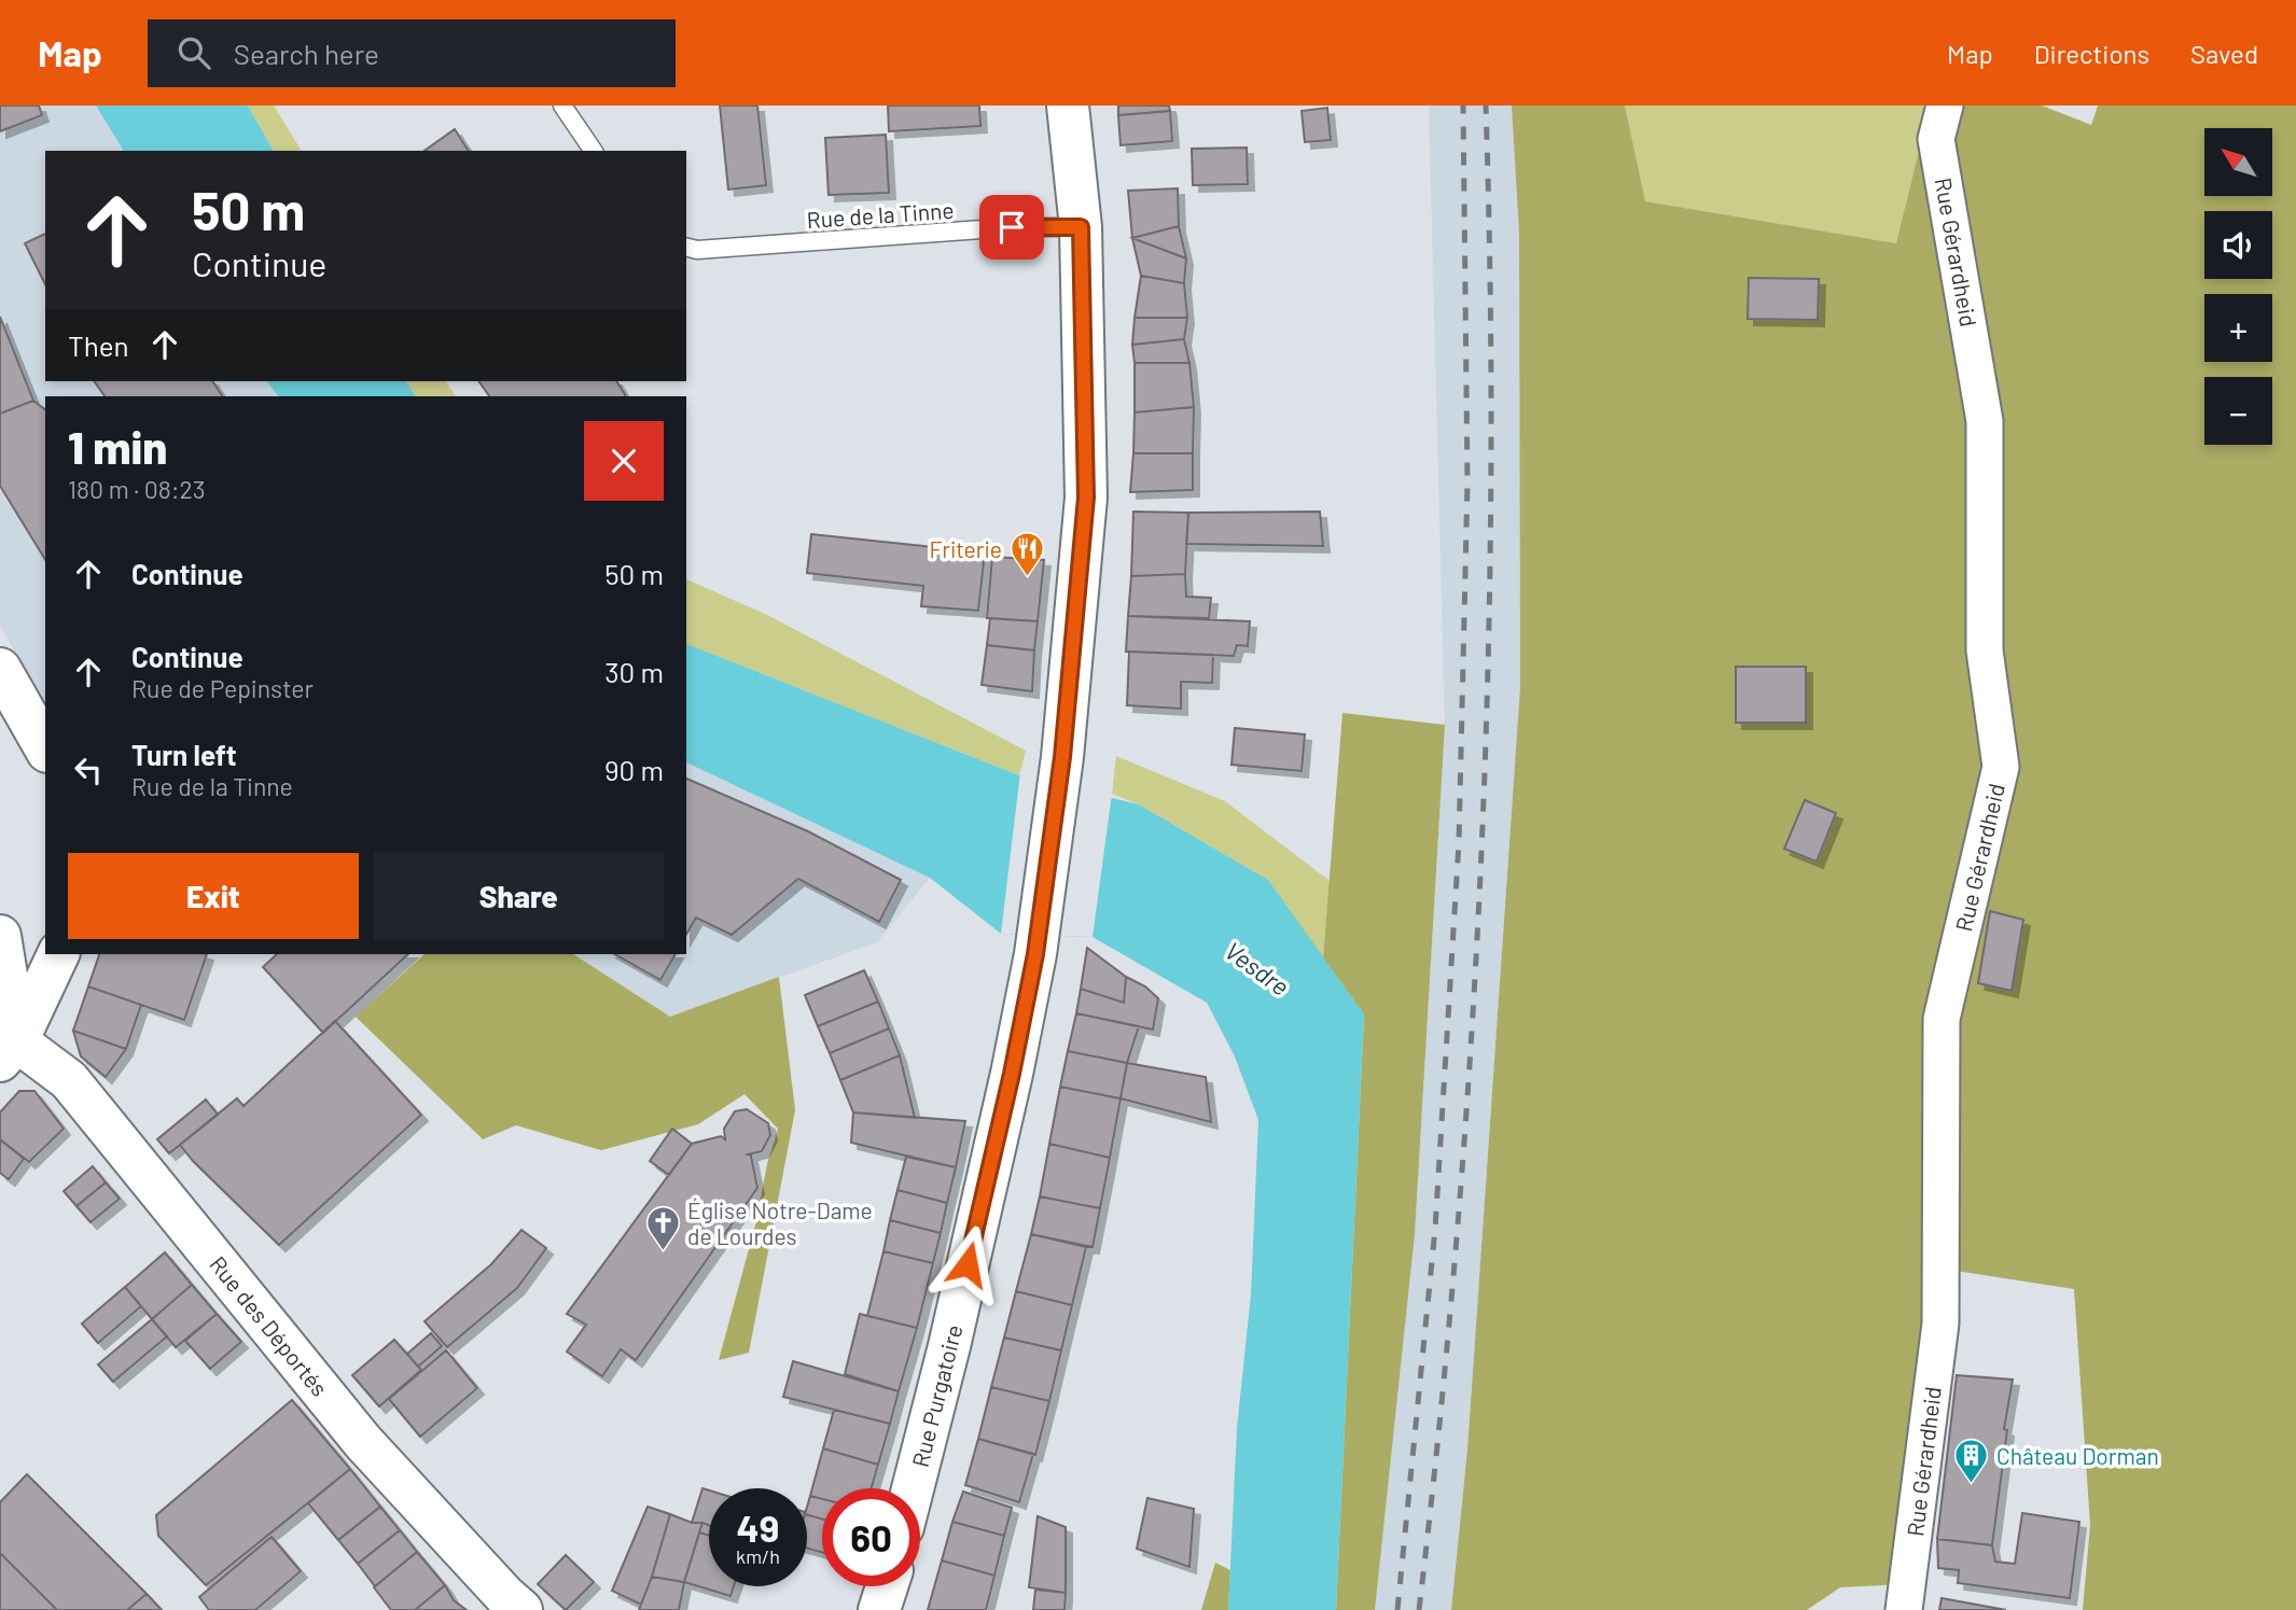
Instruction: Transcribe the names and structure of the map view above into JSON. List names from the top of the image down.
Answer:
{
  "streets": {
    "main road": ["Rue des Déportés", "Rue Purgatoire"],
    "street": ["Rue Gérardheid"],
    "lane": ["Rue de la Tinne"]
  },
  "crossings": [
    ["Rue de la Tinne", "Rue Purgatoire"]
  ],
  "water": ["Vesdre"],
  "places": {
    "restaurant": ["Friterie"],
    "church": ["Église Notre-Dame de Lourdes"],
    "building": ["Château Dorman"]
  },
  "north": "top left",
  "page": {
    "header": "Map",
    "search": "Search here",
    "nav": ["Map", "Directions", "Saved"],
    "map_buttons": ["+", "−"],
    "turn": ["50 m", "Continue"],
    "then": "Then",
    "heading": ["1 min", "180 m · 08:23"],
    "list": [
      {
        "name": "Continue",
        "value": "50 m"
      },
      {
        "name": "Continue",
        "note": "Rue de Pepinster",
        "value": "30 m"
      },
      {
        "name": "Turn left",
        "note": "Rue de la Tinne",
        "value": "90 m"
      }
    ],
    "buttons": ["Exit", "Share"],
    "speed": "49 km/h",
    "limit": "60"
  }
}
